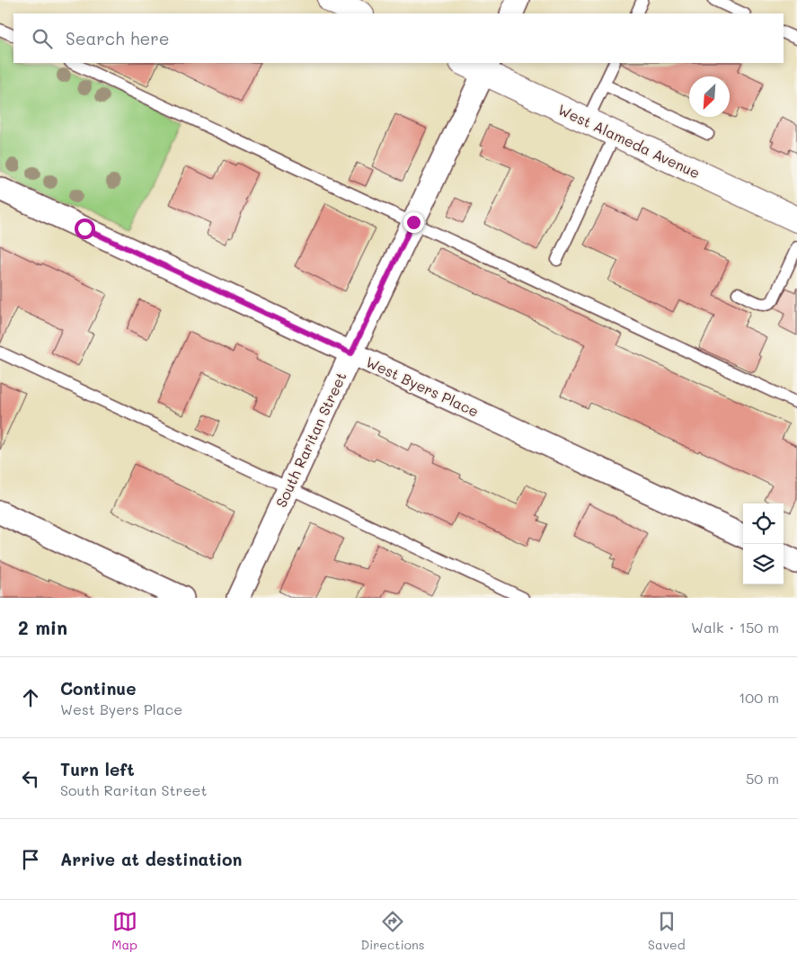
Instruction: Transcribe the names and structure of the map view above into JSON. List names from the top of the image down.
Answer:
{
  "streets": {
    "main road": ["West Alameda Avenue"],
    "street": ["West Byers Place", "South Raritan Street"]
  },
  "crossings": [
    ["West Alameda Avenue", "South Raritan Street"],
    ["West Byers Place", "South Raritan Street"]
  ],
  "north": "bottom left",
  "page": {
    "search": "Search here",
    "heading": ["2 min", "Walk · 150 m"],
    "list": [
      ["Continue", "West Byers Place", "100 m"],
      ["Turn left", "South Raritan Street", "50 m"],
      "Arrive at destination"
    ],
    "nav": ["Map", "Directions", "Saved"]
  }
}
